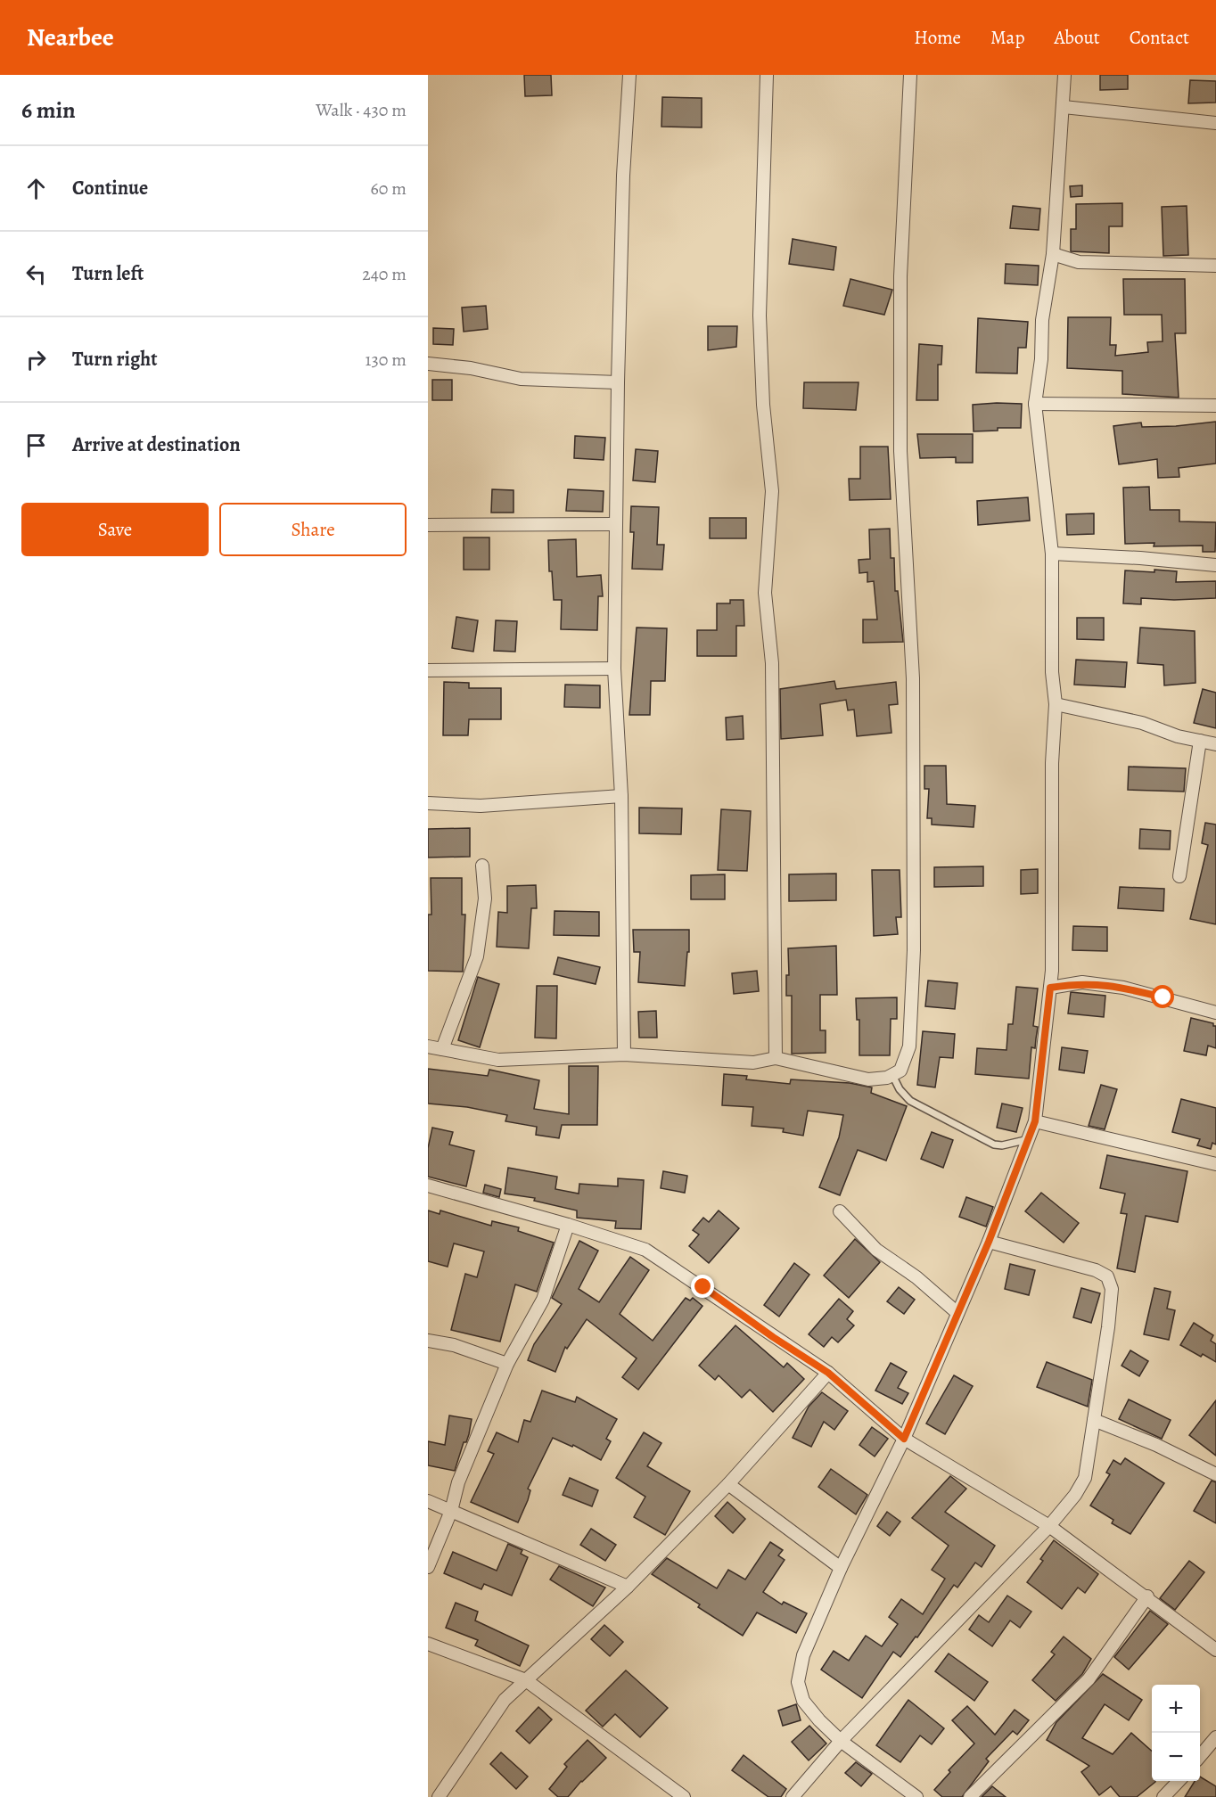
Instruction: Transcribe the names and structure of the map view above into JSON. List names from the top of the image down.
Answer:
{
  "page": {
    "header": "Nearbee",
    "nav": [
      "Home",
      "Map",
      "About",
      "Contact"
    ],
    "heading": ["6 min", "Walk · 430 m"],
    "list": [
      ["Continue", "60 m"],
      ["Turn left", "240 m"],
      ["Turn right", "130 m"],
      "Arrive at destination"
    ],
    "buttons": ["Save", "Share"],
    "map_buttons": ["+", "−"]
  }
}
